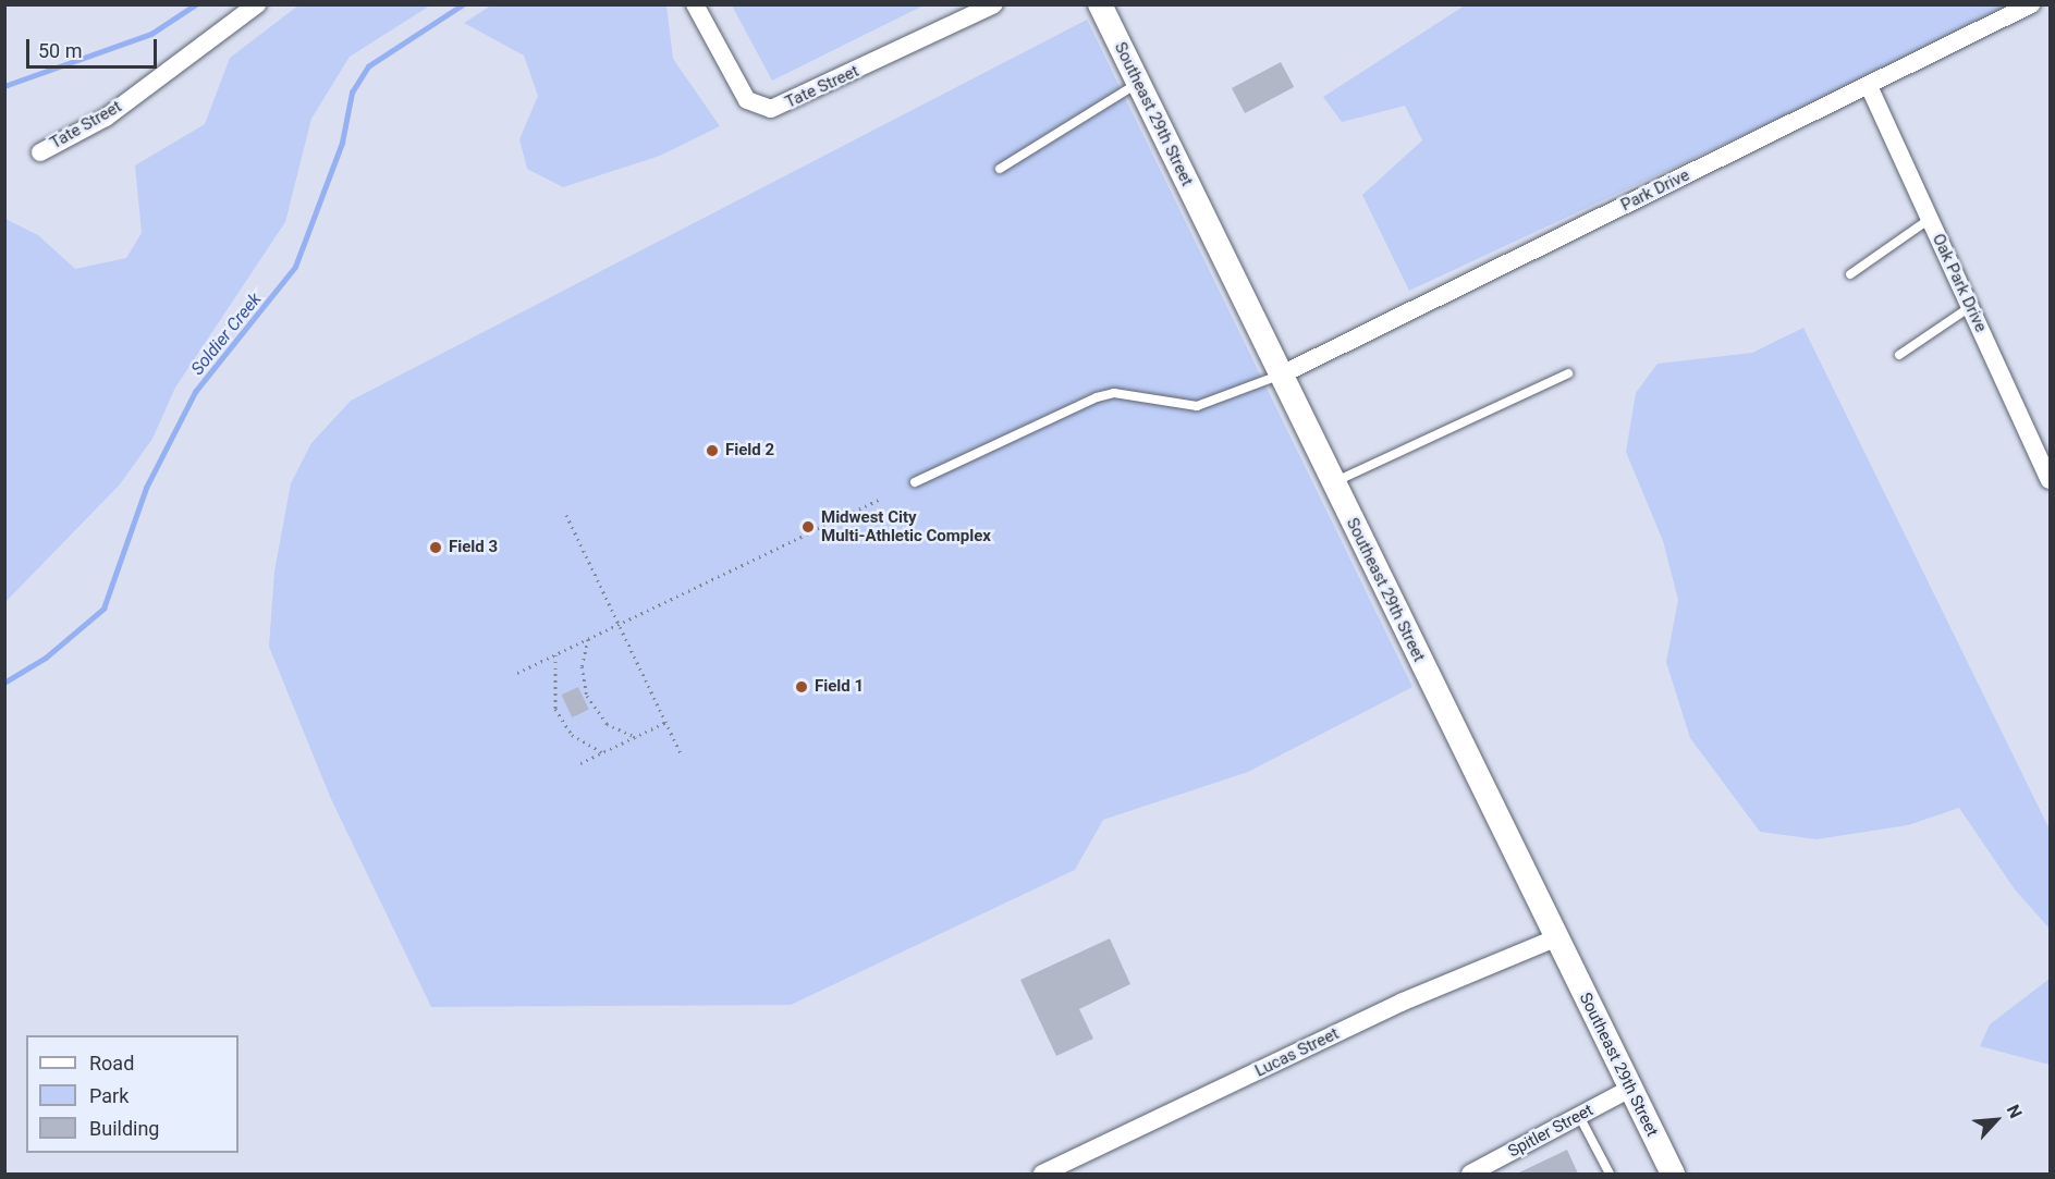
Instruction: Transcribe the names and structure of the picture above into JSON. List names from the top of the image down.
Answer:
{
  "streets": {
    "main road": ["Southeast 29th Street"],
    "street": [
      "Tate Street",
      "Park Drive",
      "Oak Park Drive",
      "Lucas Street",
      "Spitler Street"
    ]
  },
  "crossings": [
    ["Southeast 29th Street", "Park Drive"],
    ["Southeast 29th Street", "Lucas Street"],
    ["Southeast 29th Street", "Spitler Street"],
    ["Park Drive", "Oak Park Drive"]
  ],
  "water": ["Soldier Creek"],
  "places": [
    "Field 2",
    "Midwest City Multi-Athletic Complex",
    "Field 3",
    "Field 1"
  ],
  "legend": ["Road", "Park", "Building"],
  "scale_bar": "50 m",
  "north": "top right"
}
